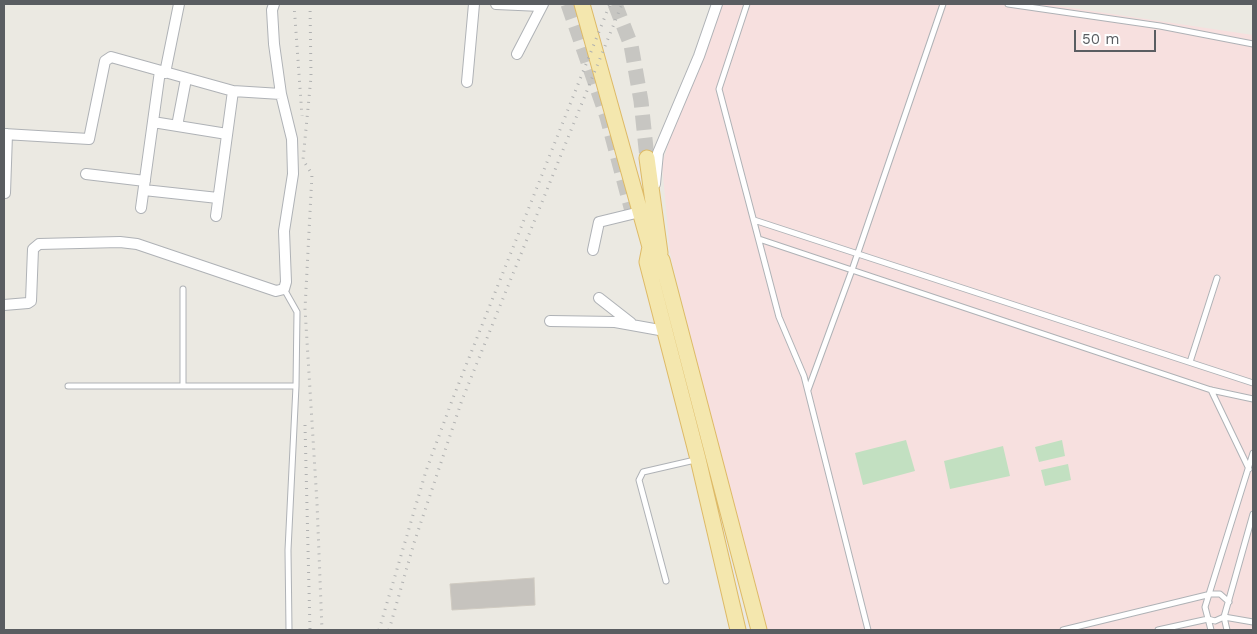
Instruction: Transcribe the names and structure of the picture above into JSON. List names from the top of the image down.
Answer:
{
  "scale_bar": "50 m"
}
